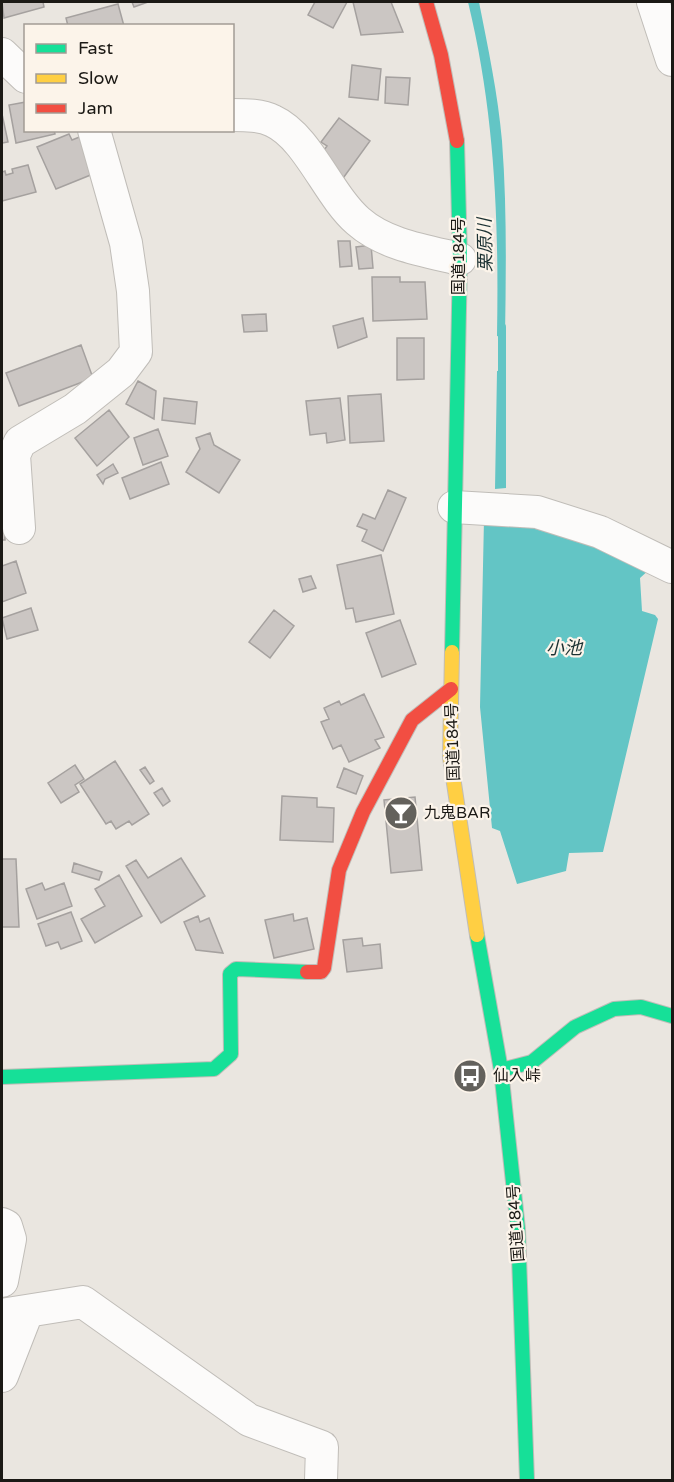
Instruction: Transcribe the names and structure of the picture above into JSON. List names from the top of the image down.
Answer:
{
  "streets": {
    "main road": ["国道184号"]
  },
  "water": ["栗原川", "小池"],
  "places": {
    "bar": ["九鬼BAR"],
    "bus stop": ["仙入峠"]
  },
  "legend": ["Fast", "Slow", "Jam"]
}
